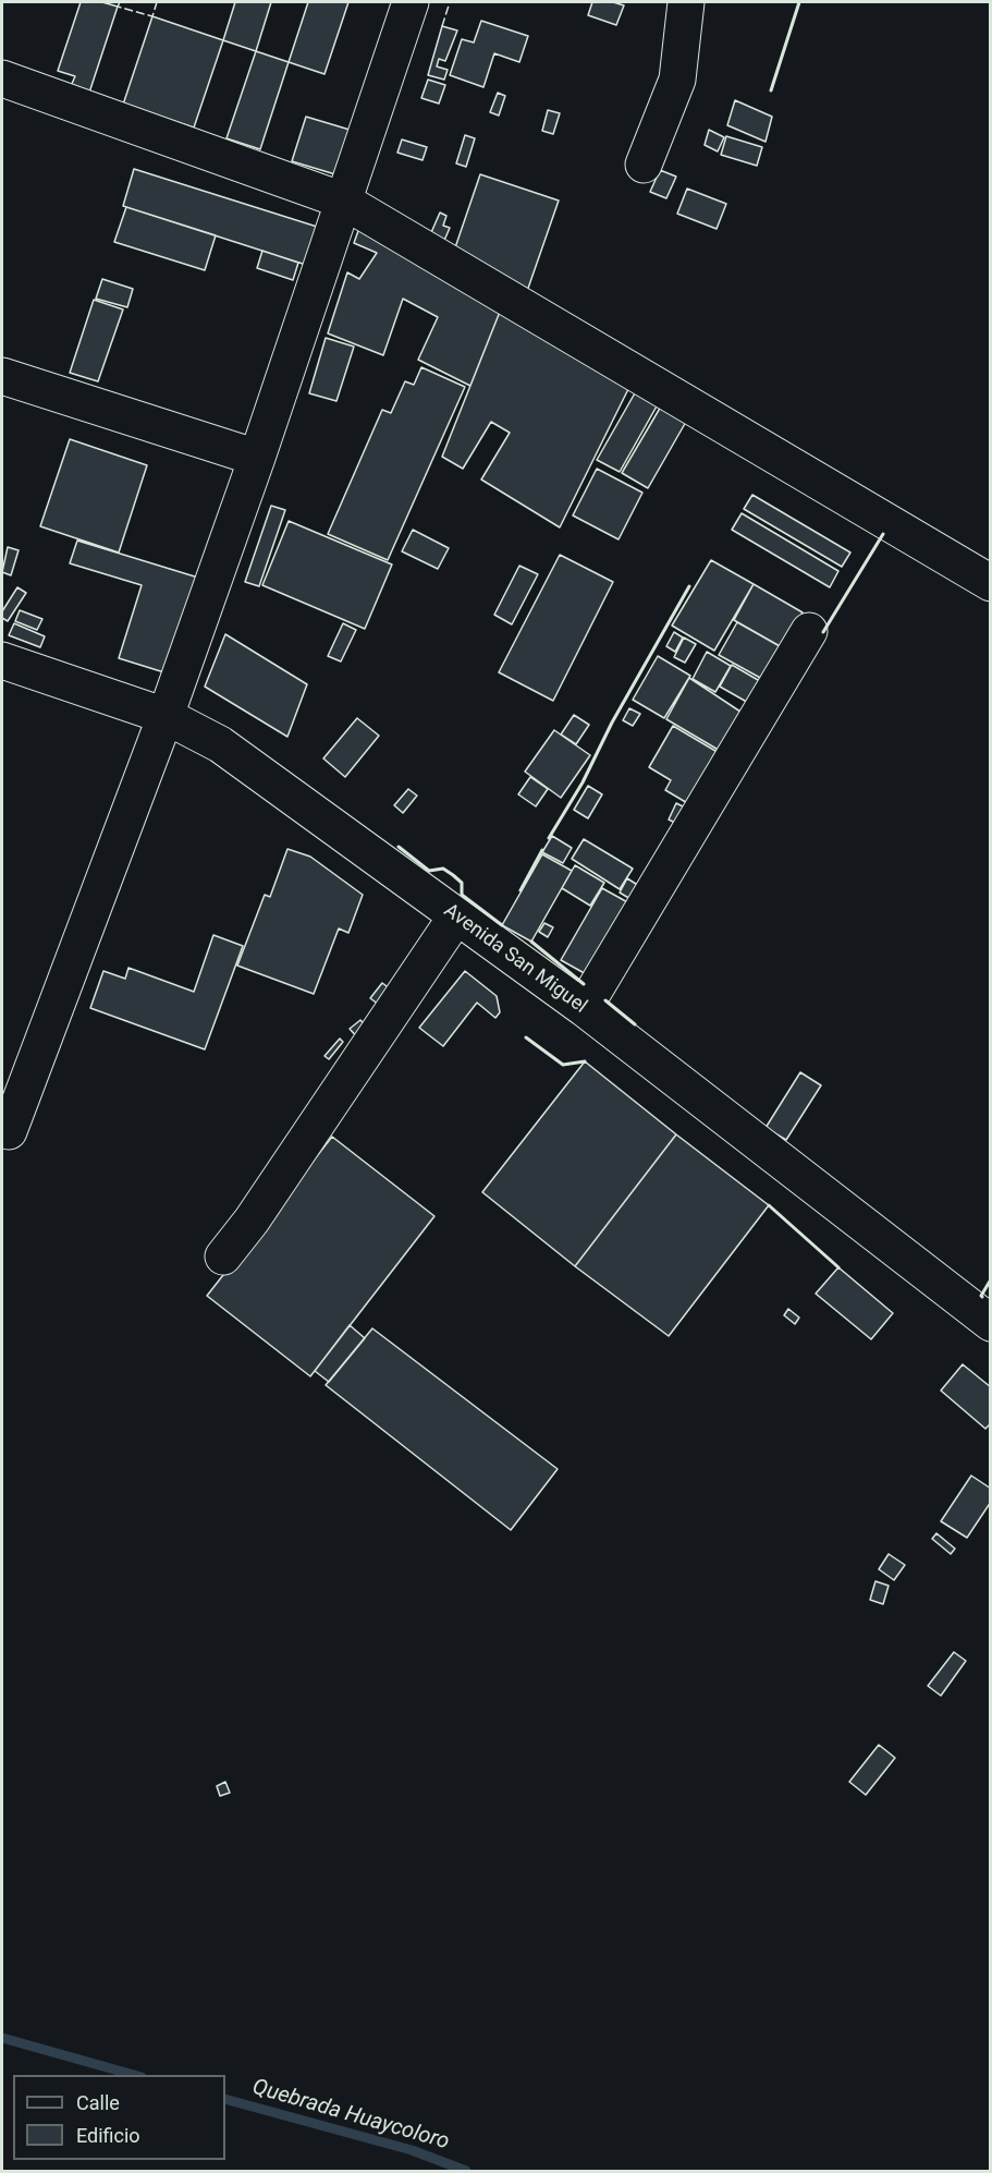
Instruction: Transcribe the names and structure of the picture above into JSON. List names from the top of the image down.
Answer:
{
  "streets": {
    "street": ["Avenida San Miguel"]
  },
  "water": ["Quebrada Huaycoloro"],
  "legend": ["Calle", "Edificio"]
}
